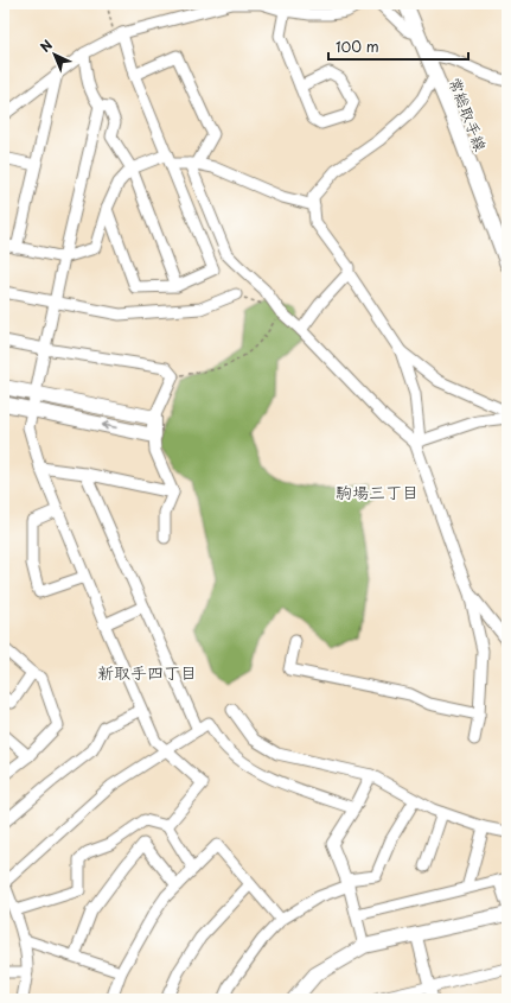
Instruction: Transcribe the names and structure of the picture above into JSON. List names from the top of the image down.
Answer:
{
  "streets": {
    "street": ["常総取手線"]
  },
  "districts": ["駒場三丁目", "新取手四丁目"],
  "scale_bar": "100 m",
  "north": "top left"
}
